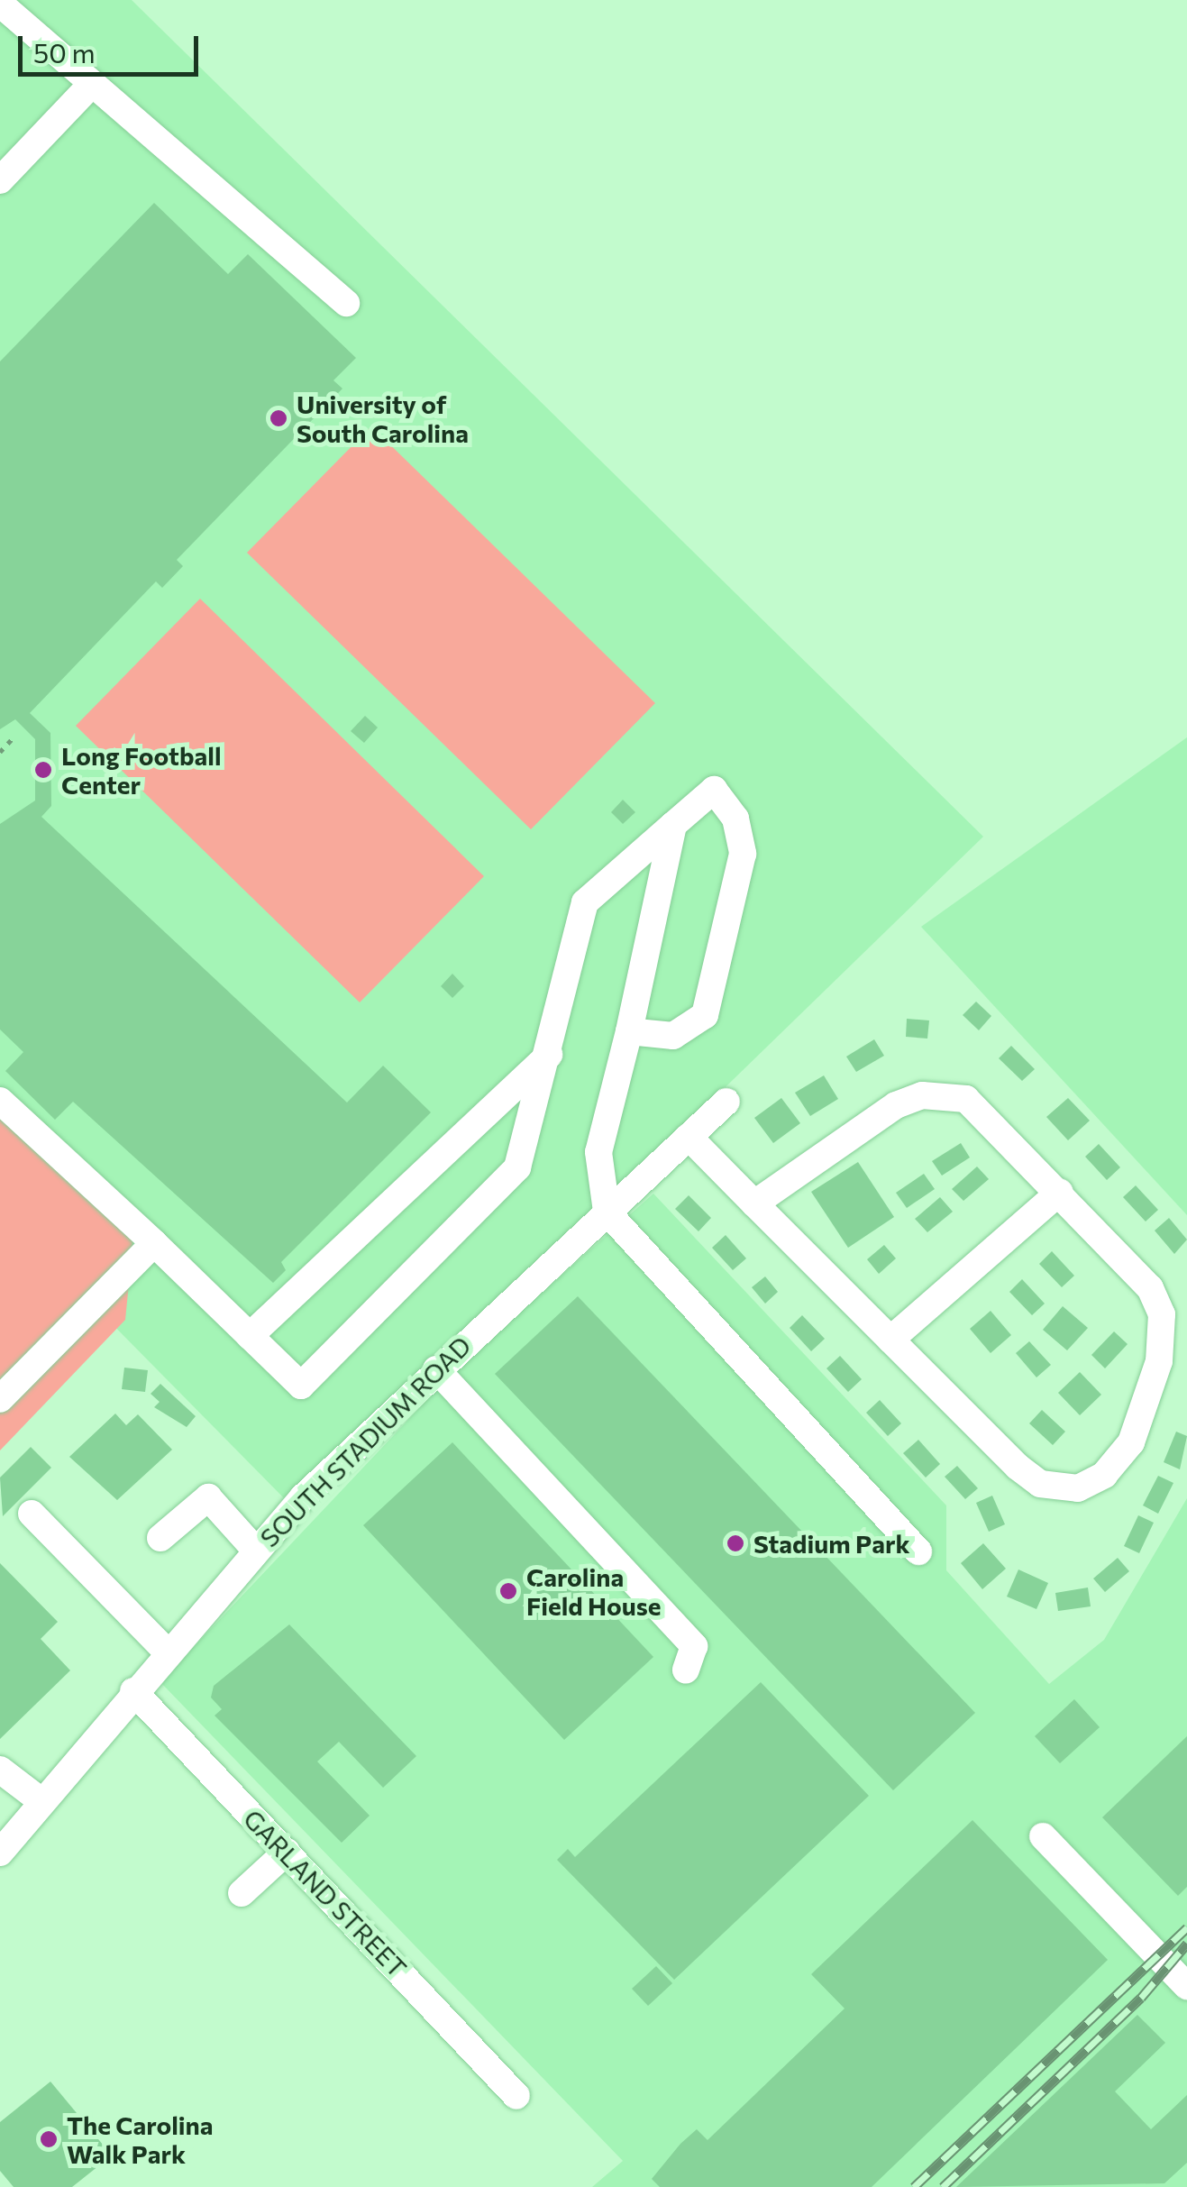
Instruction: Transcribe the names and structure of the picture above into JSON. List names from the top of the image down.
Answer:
{
  "streets": {
    "street": ["SOUTH STADIUM ROAD", "GARLAND STREET"]
  },
  "crossings": [
    ["SOUTH STADIUM ROAD", "GARLAND STREET"]
  ],
  "places": [
    "University of South Carolina",
    "Long Football Center",
    "Stadium Park",
    "Carolina Field House",
    "The Carolina Walk Park"
  ],
  "scale_bar": "50 m"
}
